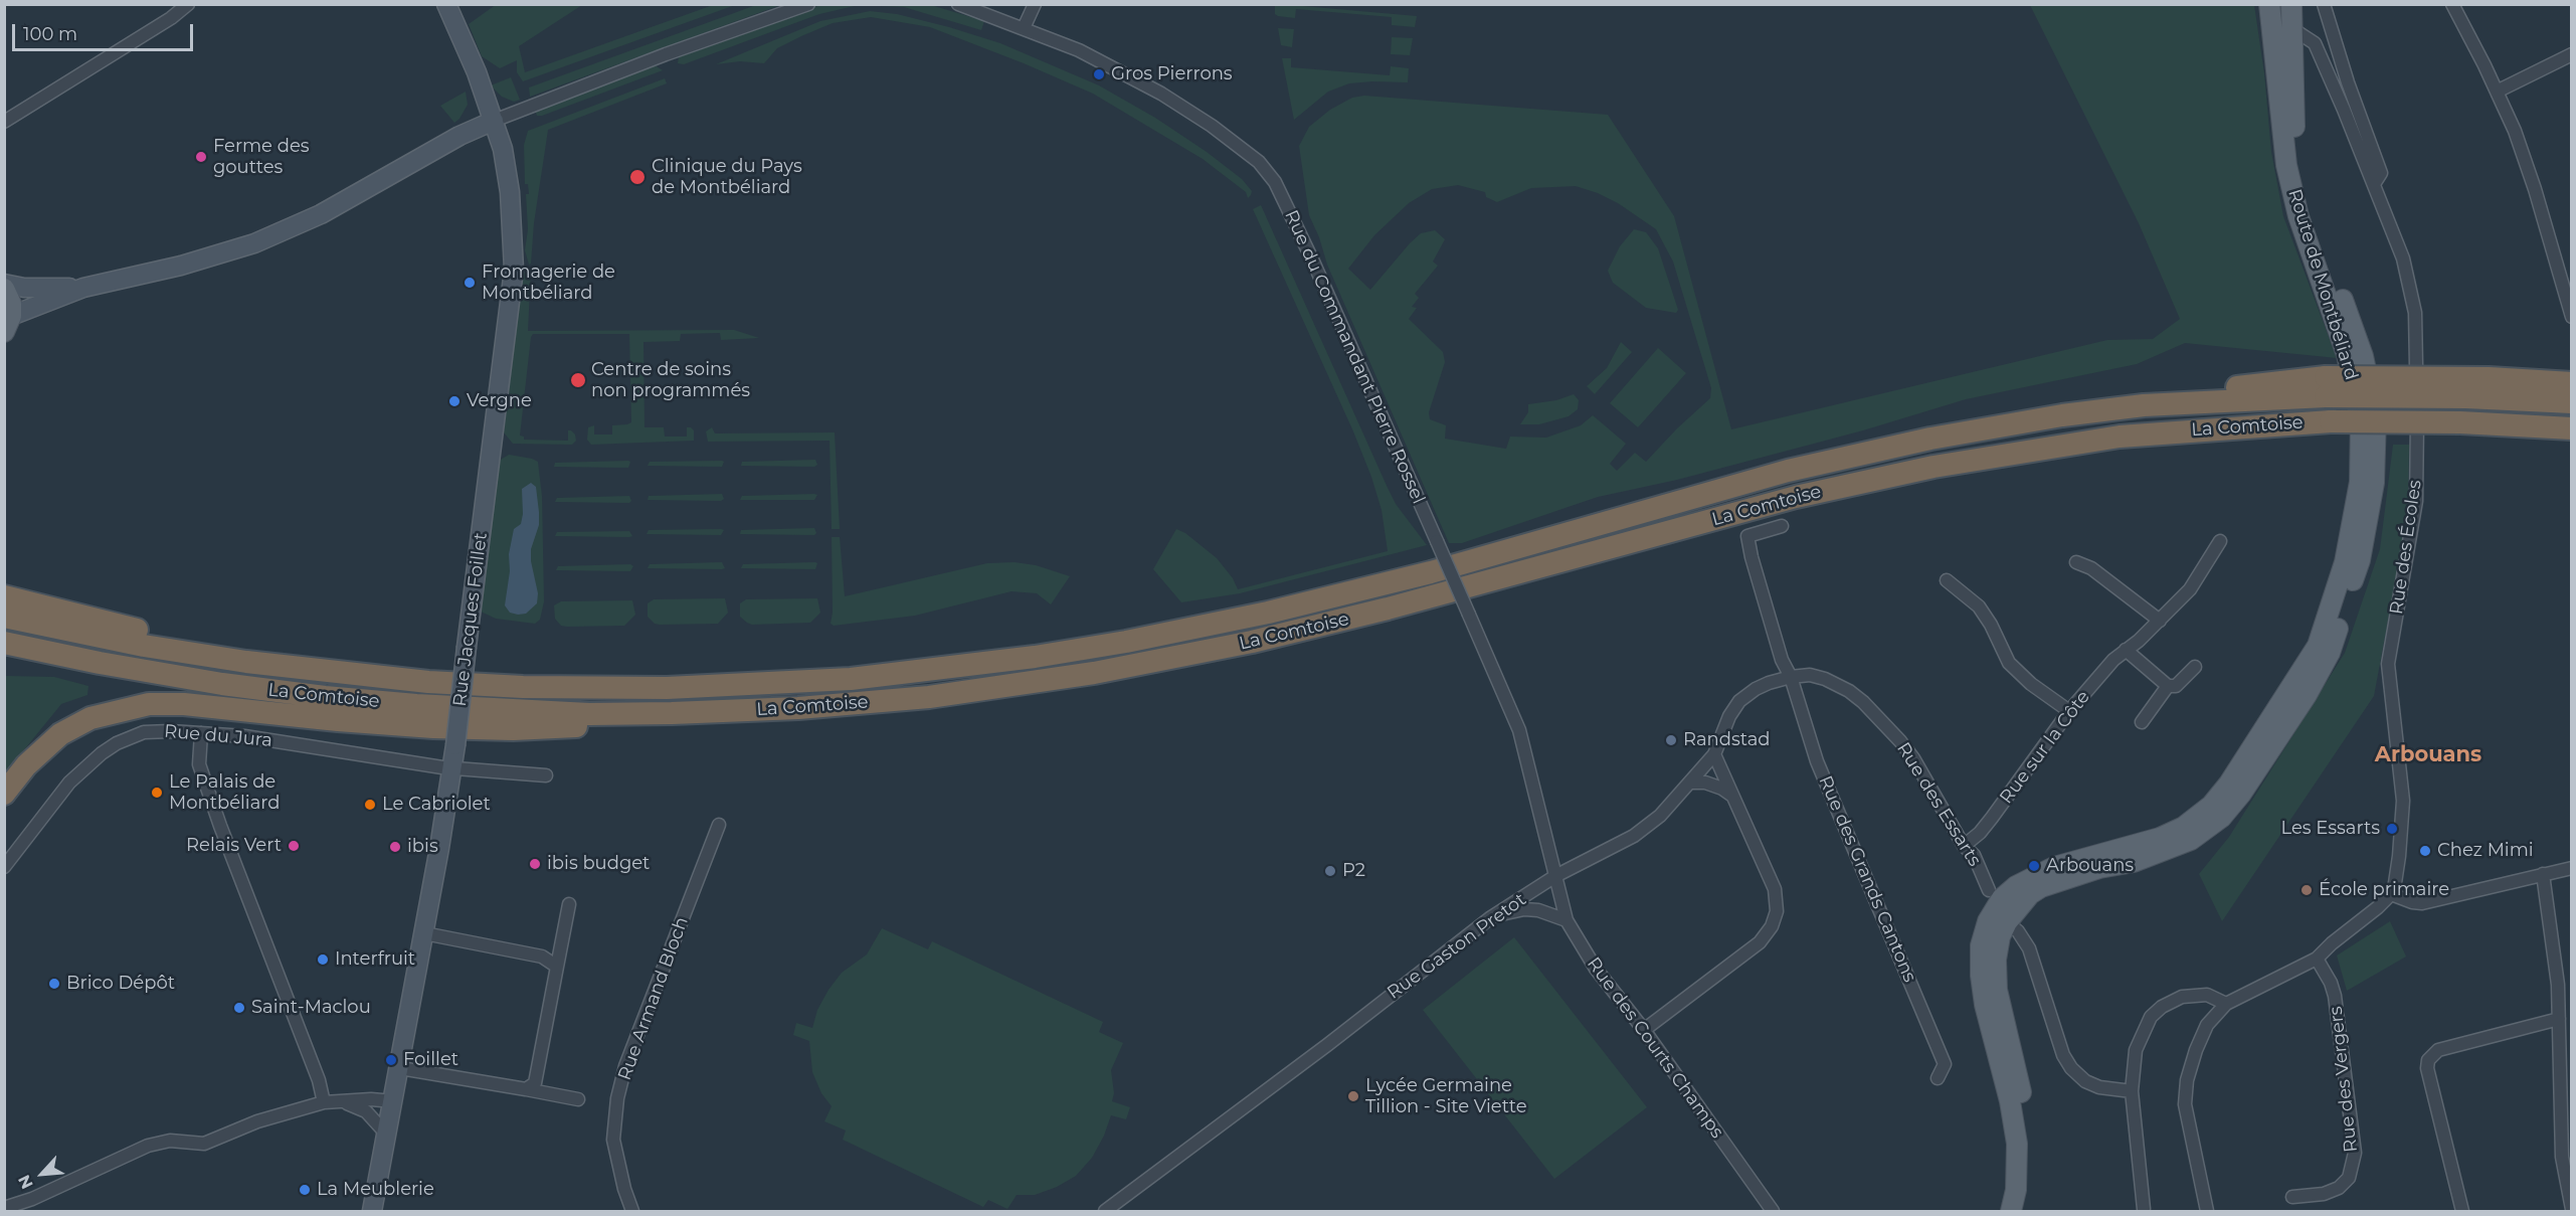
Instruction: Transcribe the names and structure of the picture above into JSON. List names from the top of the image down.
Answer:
{
  "streets": {
    "highway": ["La Comtoise"],
    "main road": ["Route de Montbéliard", "Rue Jacques Foillet"],
    "street": [
      "Rue du Commandant Pierre Rossel",
      "Rue des Écoles",
      "Rue du Jura",
      "Rue sur la Côte",
      "Rue des Essarts",
      "Rue des Grands Cantons",
      "Rue Gaston Pretot",
      "Rue Armand Bloch",
      "Rue des Courts Champs",
      "Rue des Vergers"
    ]
  },
  "crossings": [
    ["Route de Montbéliard", "Rue des Écoles"],
    ["Rue du Commandant Pierre Rossel", "Rue Gaston Pretot"],
    ["Rue du Commandant Pierre Rossel", "Rue des Courts Champs"],
    ["Rue Jacques Foillet", "Rue du Jura"],
    ["Rue sur la Côte", "Rue des Essarts"],
    ["Rue des Essarts", "Rue des Grands Cantons"],
    ["Rue des Essarts", "Rue Gaston Pretot"],
    ["Rue des Grands Cantons", "Rue Gaston Pretot"],
    ["Rue Gaston Pretot", "Rue des Courts Champs"]
  ],
  "districts": ["Arbouans"],
  "places": [
    "Gros Pierrons",
    "Ferme des gouttes",
    "Clinique du Pays de Montbéliard",
    "Fromagerie de Montbéliard",
    "Centre de soins non programmés",
    "Vergne",
    "Randstad",
    "Le Palais de Montbéliard",
    "Le Cabriolet",
    "Les Essarts",
    "Relais Vert",
    "ibis",
    "Chez Mimi",
    "ibis budget",
    "Arbouans",
    "P2",
    "École primaire",
    "Interfruit",
    "Brico Dépôt",
    "Saint-Maclou",
    "Foillet",
    "Lycée Germaine Tillion - Site Viette",
    "La Meublerie"
  ],
  "scale_bar": "100 m",
  "north": "bottom left"
}
